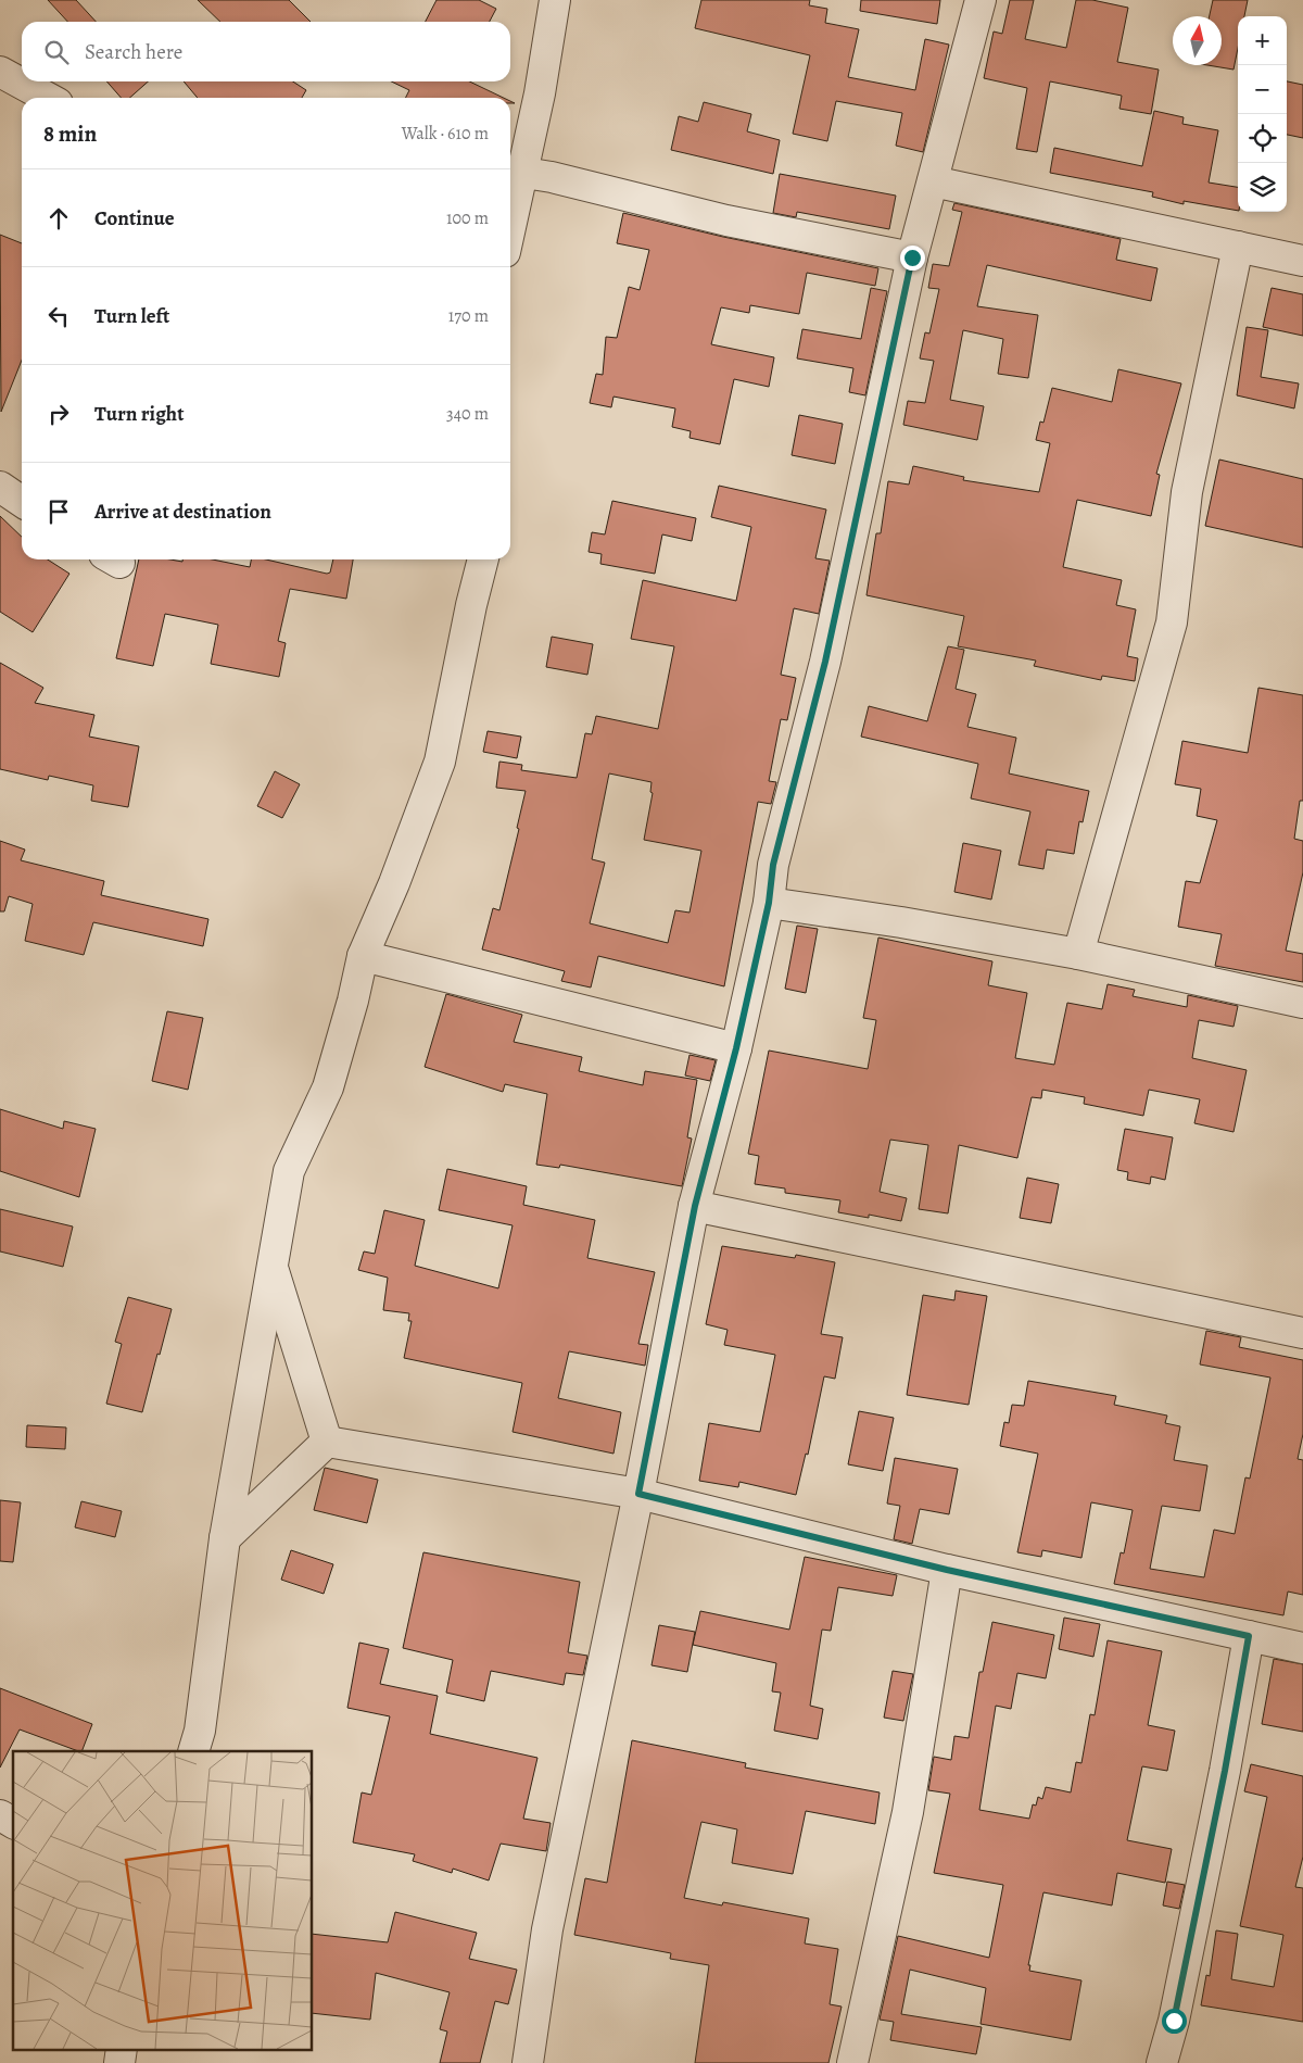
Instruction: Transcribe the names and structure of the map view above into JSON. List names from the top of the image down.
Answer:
{
  "north": "top",
  "page": {
    "map_buttons": ["+", "−"],
    "search": "Search here",
    "heading": ["8 min", "Walk · 610 m"],
    "list": [
      ["Continue", "100 m"],
      ["Turn left", "170 m"],
      ["Turn right", "340 m"],
      "Arrive at destination"
    ]
  }
}
